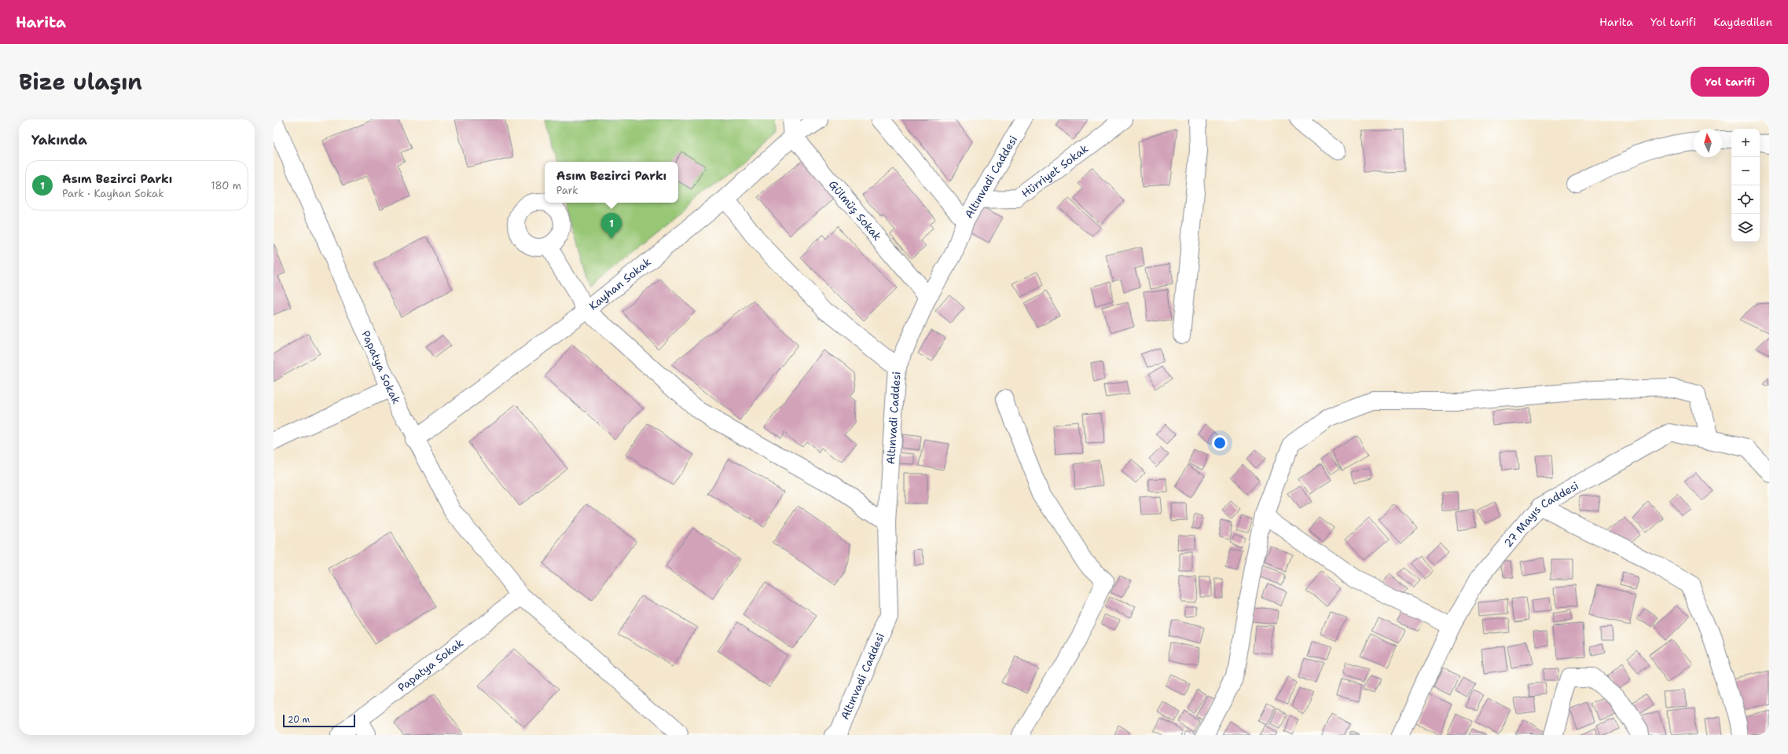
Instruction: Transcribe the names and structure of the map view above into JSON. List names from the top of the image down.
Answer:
{
  "streets": {
    "street": [
      "Hürriyet Sokak",
      "Altınvadi Caddesi",
      "Gülmüş Sokak",
      "Kayhan Sokak",
      "Papatya Sokak",
      "27 Mayıs Caddesi"
    ]
  },
  "crossings": [
    ["Hürriyet Sokak", "Altınvadi Caddesi"],
    ["Altınvadi Caddesi", "Gülmüş Sokak"],
    ["Gülmüş Sokak", "Kayhan Sokak"],
    ["Kayhan Sokak", "Papatya Sokak"]
  ],
  "scale_bar": "20 m",
  "north": "top",
  "page": {
    "header": "Harita",
    "nav": ["Harita", "Yol tarifi", "Kaydedilen"],
    "title": "Bize ulaşın",
    "buttons": "Yol tarifi",
    "heading": "Yakında",
    "map_buttons": ["+", "−"],
    "list": [
      {
        "mark": "1",
        "name": "Asım Bezirci Parkı",
        "note": "Park · Kayhan Sokak",
        "value": "180 m"
      }
    ],
    "popup": ["Asım Bezirci Parkı", "Park"],
    "pins": "1",
    "scale": "20 m"
  }
}
